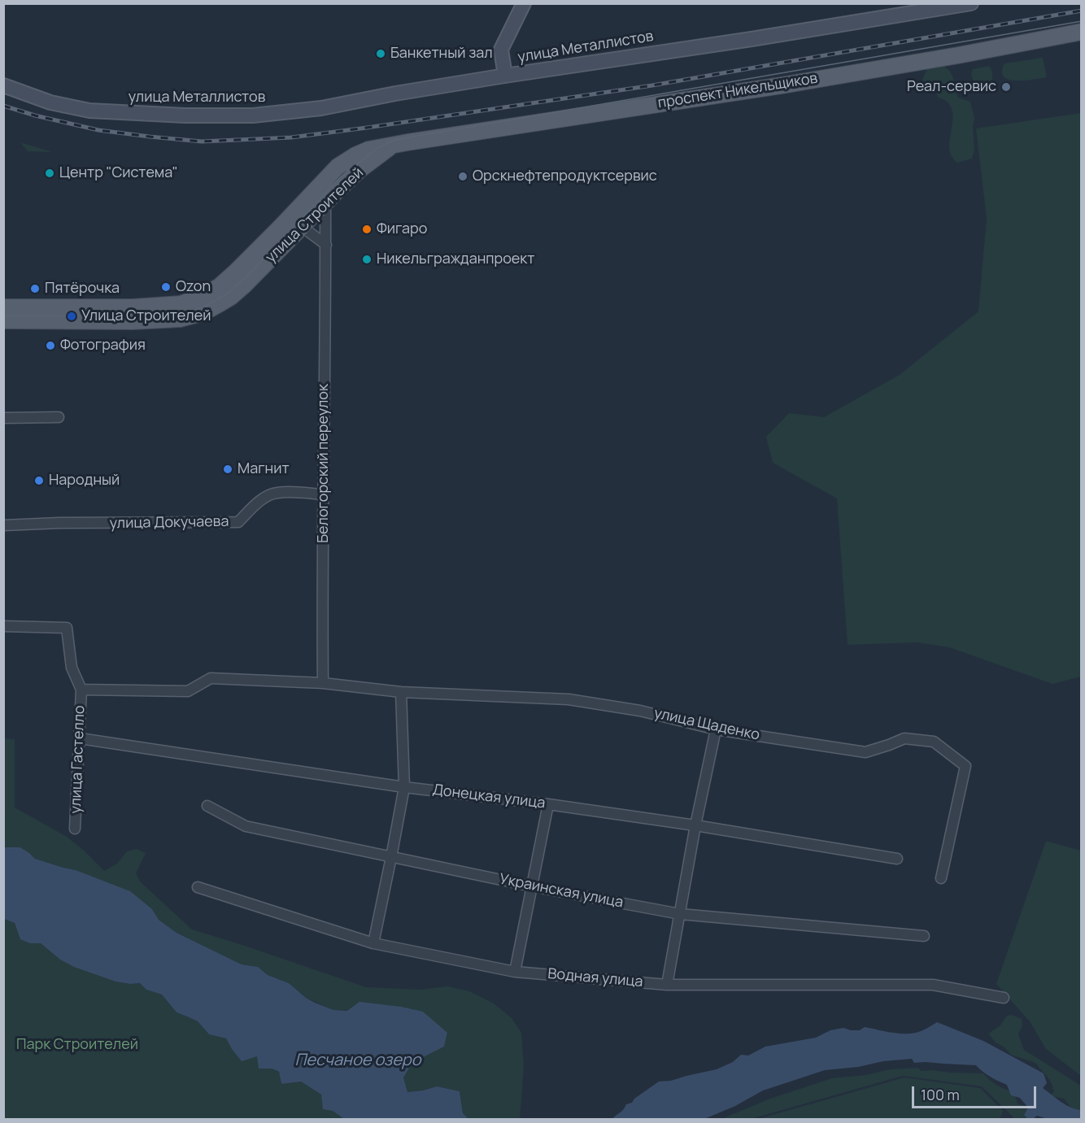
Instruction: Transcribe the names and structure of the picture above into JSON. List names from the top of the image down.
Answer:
{
  "streets": {
    "main road": ["улица Металлистов", "проспект Никельщиков", "улица Строителей"],
    "street": [
      "Белогорский переулок",
      "улица Докучаева",
      "улица Щаденко",
      "улица Гастелло",
      "Донецкая улица",
      "Украинская улица",
      "Водная улица"
    ]
  },
  "crossings": [
    ["проспект Никельщиков", "улица Строителей"],
    ["улица Строителей", "Белогорский переулок"],
    ["Белогорский переулок", "улица Докучаева"],
    ["Белогорский переулок", "улица Щаденко"],
    ["улица Щаденко", "улица Гастелло"],
    ["улица Гастелло", "Донецкая улица"]
  ],
  "water": ["Песчаное озеро"],
  "parks": ["Парк Строителей"],
  "places": [
    "Банкетный зал",
    "Реал-сервис",
    "Центр \"Система\"",
    "Орскнефтепродуктсервис",
    "Фигаро",
    "Никельгражданпроект",
    "Ozon",
    "Пятёрочка",
    "Улица Строителей",
    "Фотография",
    "Магнит",
    "Народный"
  ],
  "scale_bar": "100 m"
}
